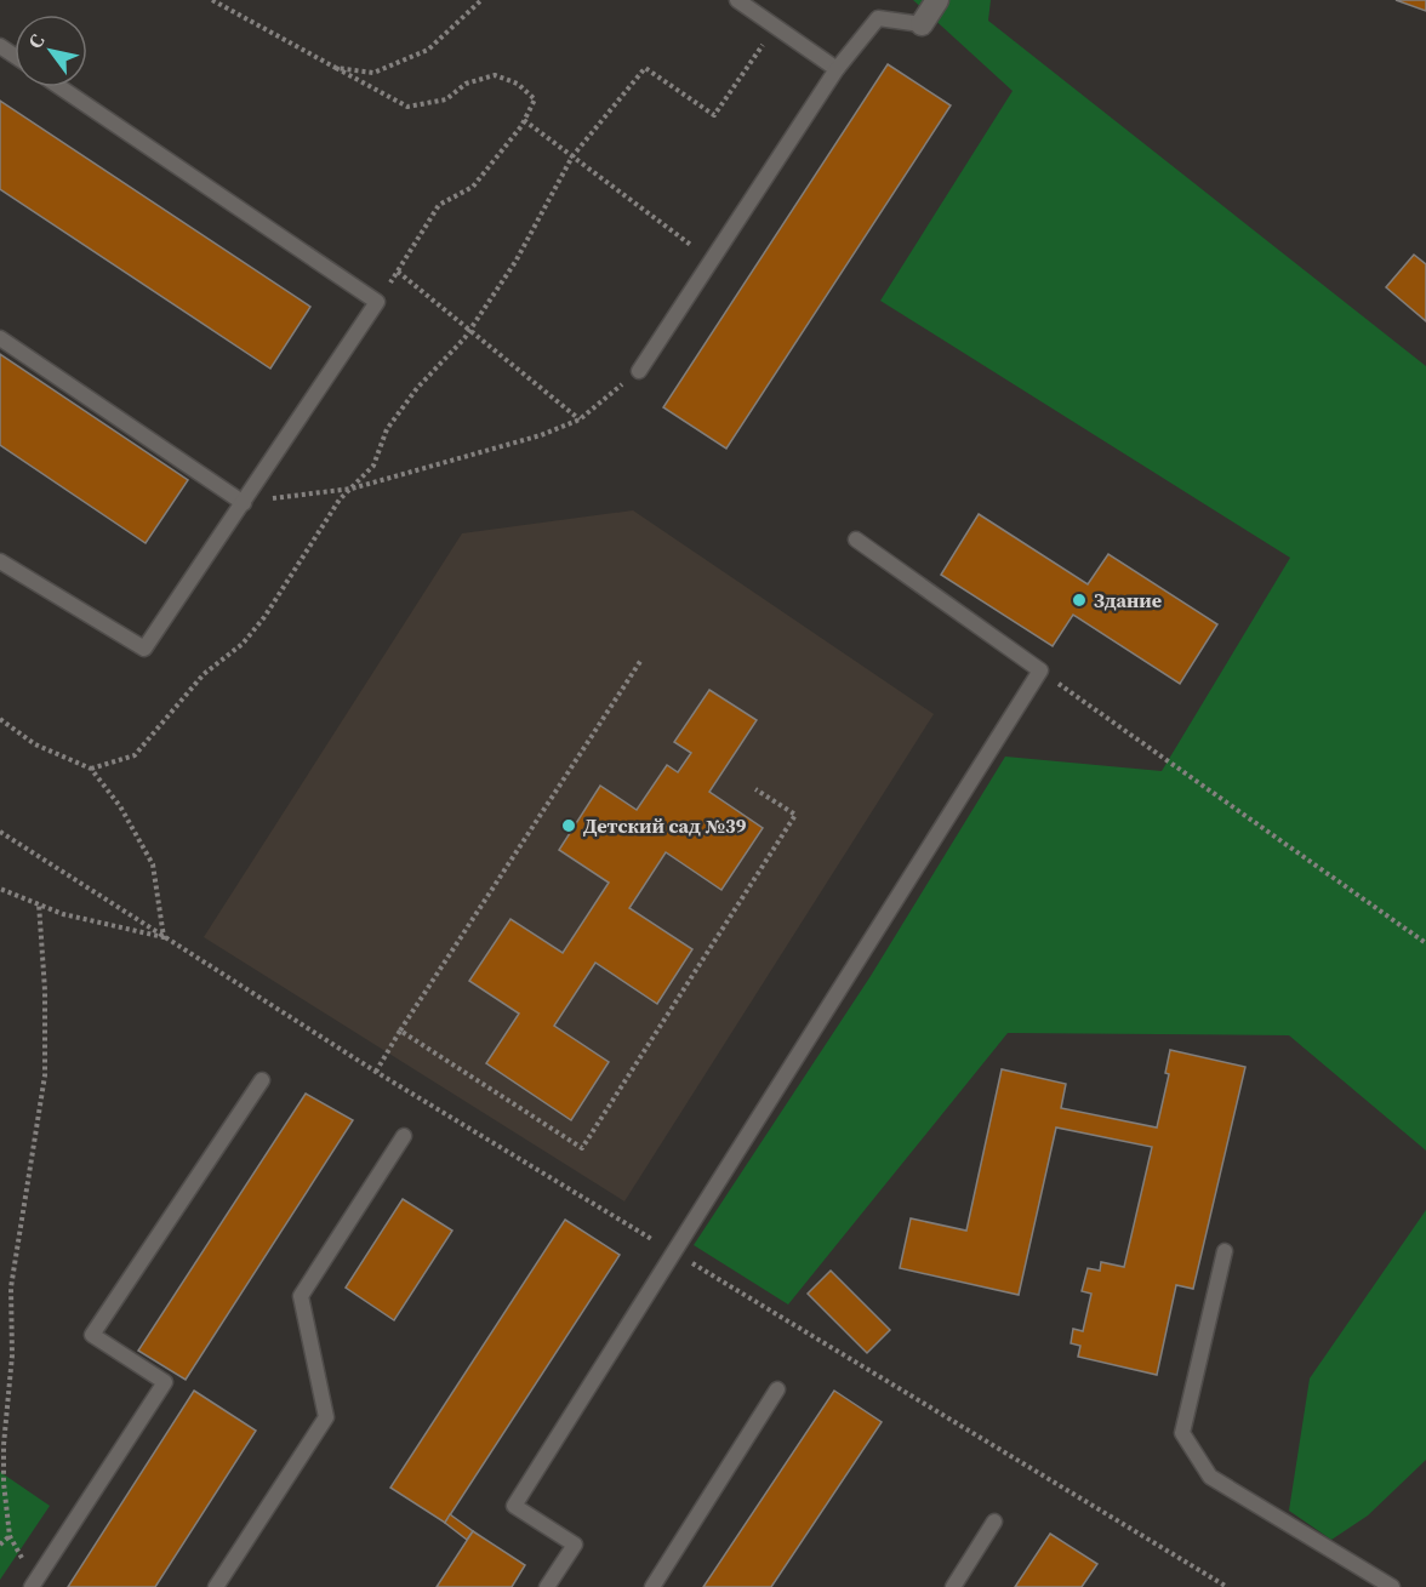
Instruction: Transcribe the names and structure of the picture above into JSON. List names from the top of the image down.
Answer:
{
  "places": ["Здание", "Детский сад №39"],
  "north": "top left"
}
